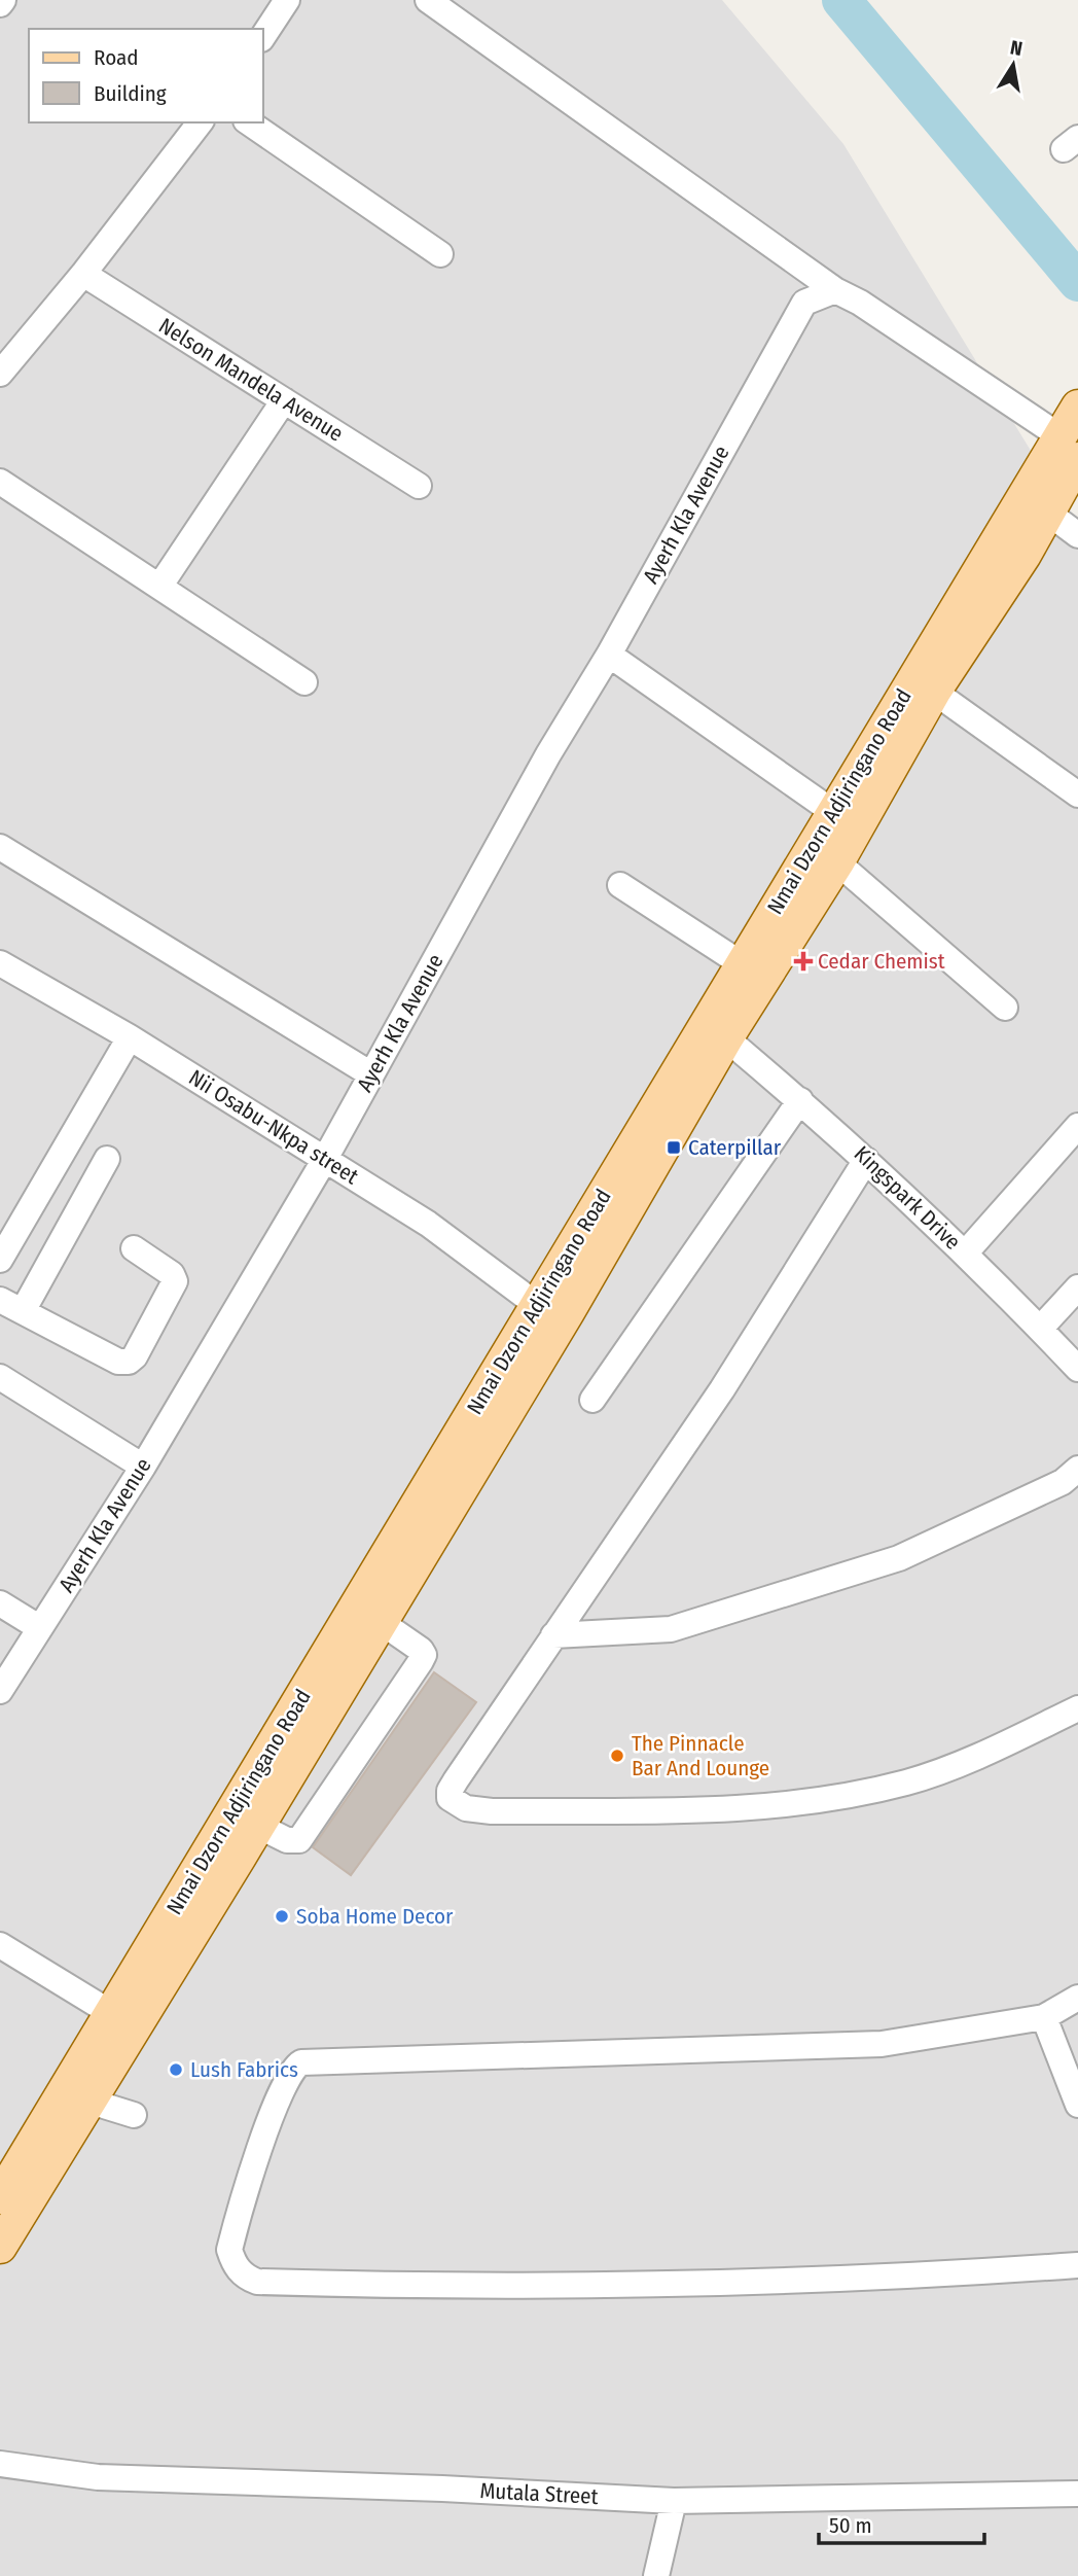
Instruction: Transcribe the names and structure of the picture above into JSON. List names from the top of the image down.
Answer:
{
  "streets": {
    "main road": ["Nmai Dzorn Adjiringano Road"],
    "street": [
      "Nelson Mandela Avenue",
      "Ayerh Kla Avenue",
      "Nii Osabu-Nkpa street",
      "Kingspark Drive",
      "Mutala Street"
    ]
  },
  "crossings": [
    ["Ayerh Kla Avenue", "Nii Osabu-Nkpa street"],
    ["Nmai Dzorn Adjiringano Road", "Nii Osabu-Nkpa street"],
    ["Nmai Dzorn Adjiringano Road", "Kingspark Drive"]
  ],
  "places": {
    "health": ["Cedar Chemist"],
    "transit": ["Caterpillar"],
    "other": ["The Pinnacle Bar And Lounge", "Soba Home Decor", "Lush Fabrics"]
  },
  "legend": ["Road", "Building"],
  "scale_bar": "50 m",
  "north": "top"
}
